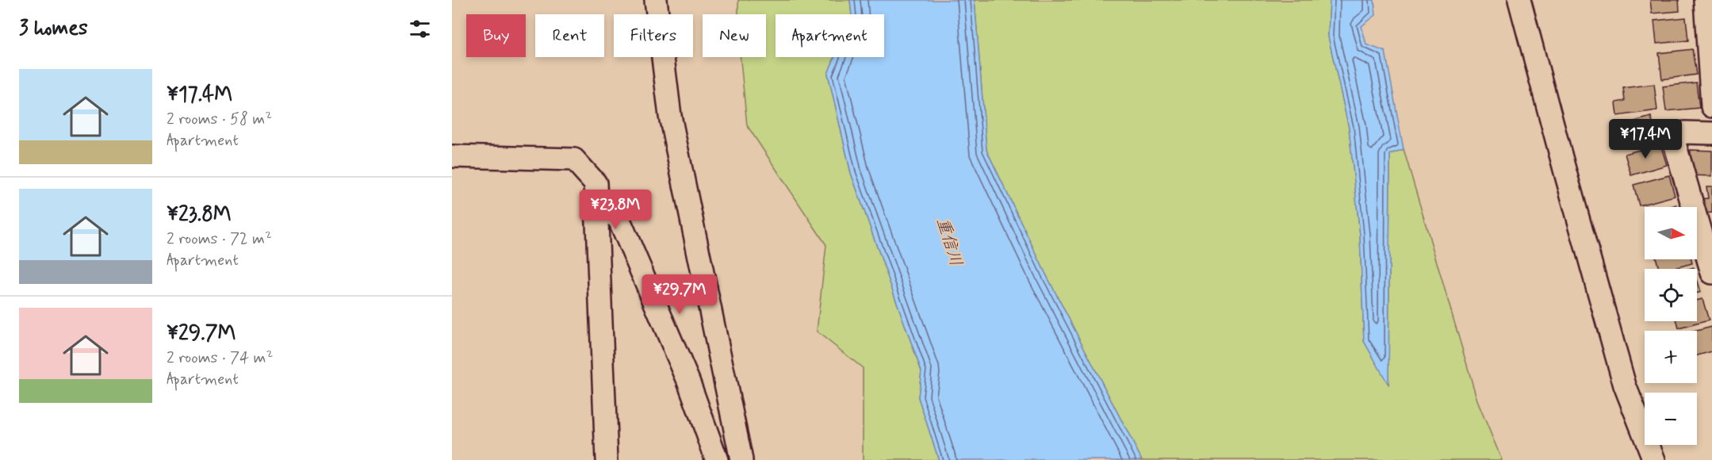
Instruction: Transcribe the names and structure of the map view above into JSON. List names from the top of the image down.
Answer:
{
  "water": ["重信川"],
  "north": "right",
  "page": {
    "heading": "3 homes",
    "chip": [
      "Buy",
      "Rent",
      "Filters",
      "New",
      "Apartment"
    ],
    "list": [
      {
        "name": "¥17.4M",
        "note": "2 rooms · 58 m² · Apartment"
      },
      {
        "name": "¥23.8M",
        "note": "2 rooms · 72 m² · Apartment"
      },
      {
        "name": "¥29.7M",
        "note": "2 rooms · 74 m² · Apartment"
      }
    ],
    "price": ["¥17.4M", "¥23.8M", "¥29.7M"],
    "map_buttons": ["+", "−"]
  }
}
